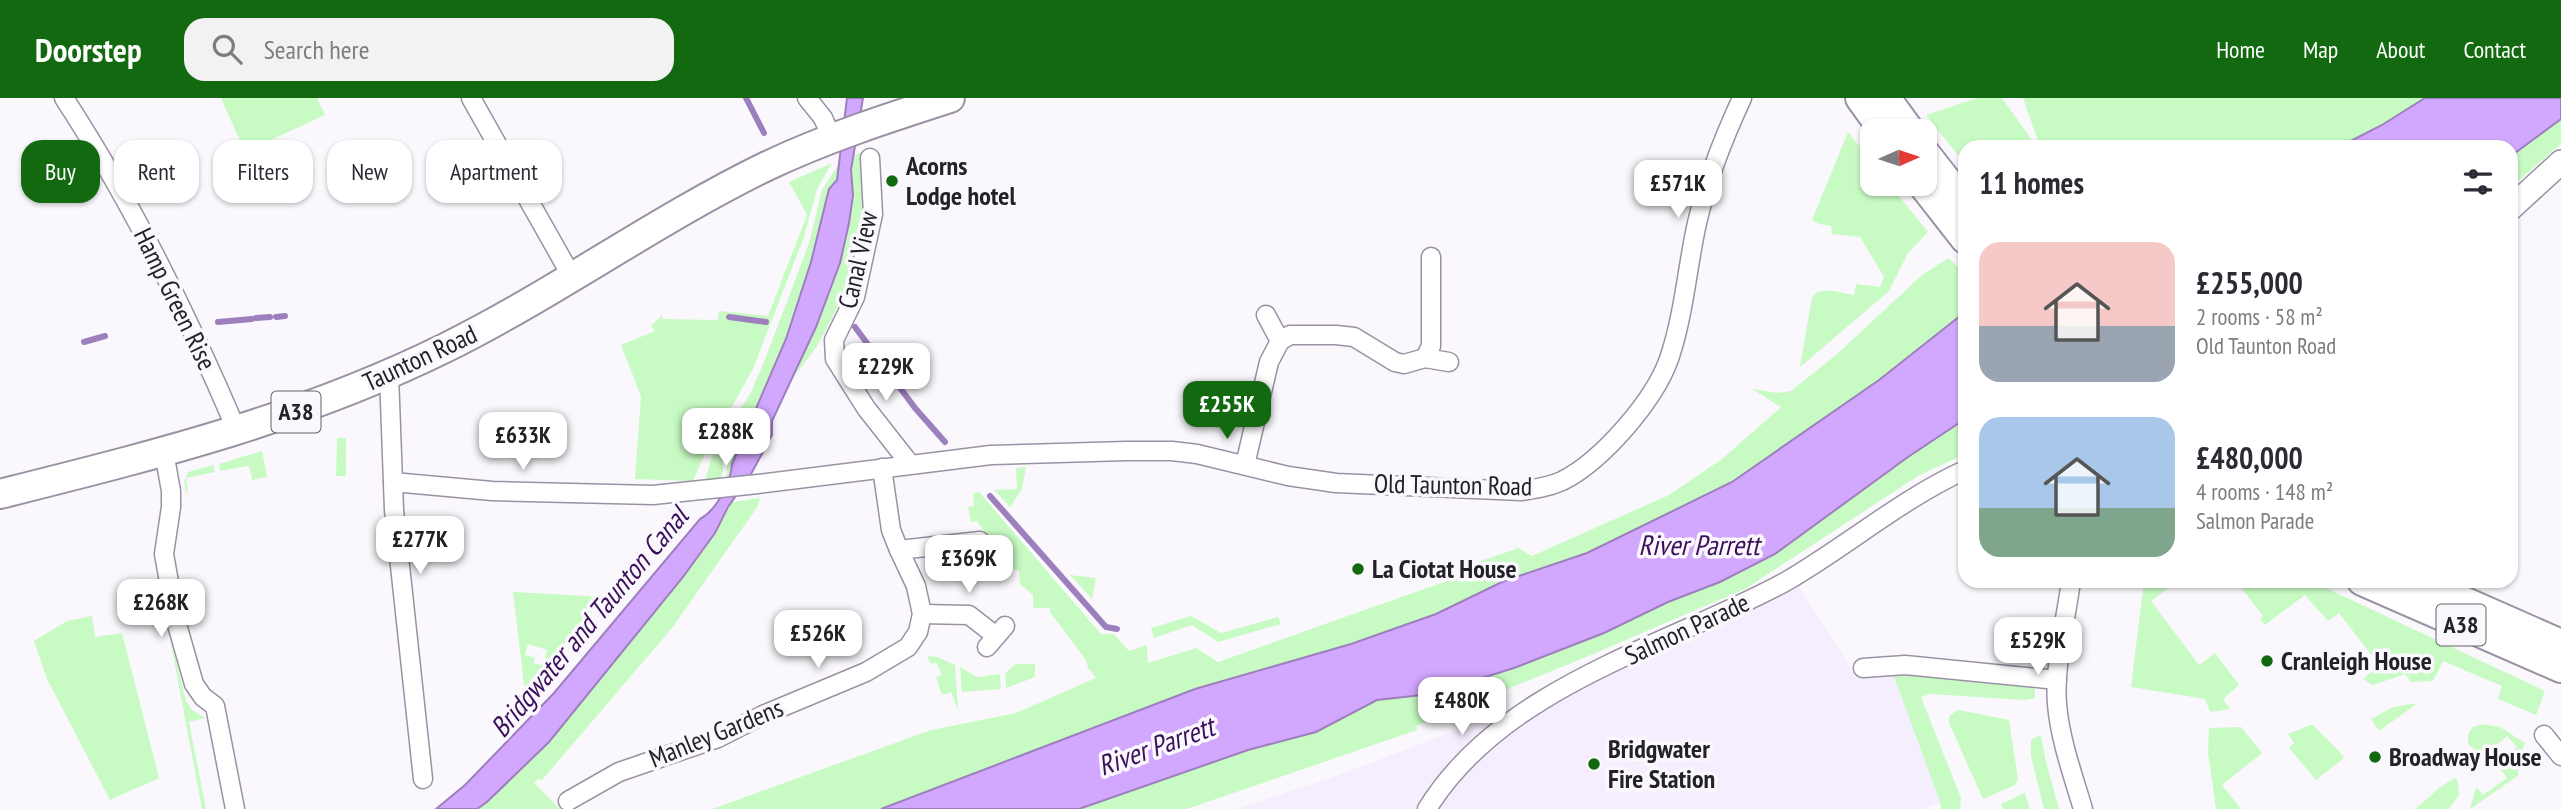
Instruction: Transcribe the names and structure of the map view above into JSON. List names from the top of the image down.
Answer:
{
  "streets": {
    "main road": ["Taunton Road", "A38"],
    "street": [
      "Canal View",
      "Hamp Green Rise",
      "Old Taunton Road",
      "Salmon Parade",
      "Manley Gardens"
    ]
  },
  "crossings": [
    ["Canal View", "Old Taunton Road"],
    ["Hamp Green Rise", "Taunton Road"],
    ["Taunton Road", "A38"]
  ],
  "water": ["River Parrett", "Bridgwater and Taunton Canal"],
  "places": [
    "Acorns Lodge hotel",
    "La Ciotat House",
    "Cranleigh House",
    "Broadway House",
    "Bridgwater Fire Station"
  ],
  "north": "right",
  "page": {
    "header": "Doorstep",
    "search": "Search here",
    "nav": [
      "Home",
      "Map",
      "About",
      "Contact"
    ],
    "chip": [
      "Buy",
      "Rent",
      "Filters",
      "New",
      "Apartment"
    ],
    "heading": "11 homes",
    "price": [
      "£571K",
      "£229K",
      "£255K",
      "£288K",
      "£633K",
      "£277K",
      "£369K",
      "£268K",
      "£526K",
      "£529K",
      "£480K"
    ],
    "list": [
      {
        "name": "£255,000",
        "note": "2 rooms · 58 m² · Old Taunton Road"
      },
      {
        "name": "£480,000",
        "note": "4 rooms · 148 m² · Salmon Parade"
      }
    ]
  }
}
